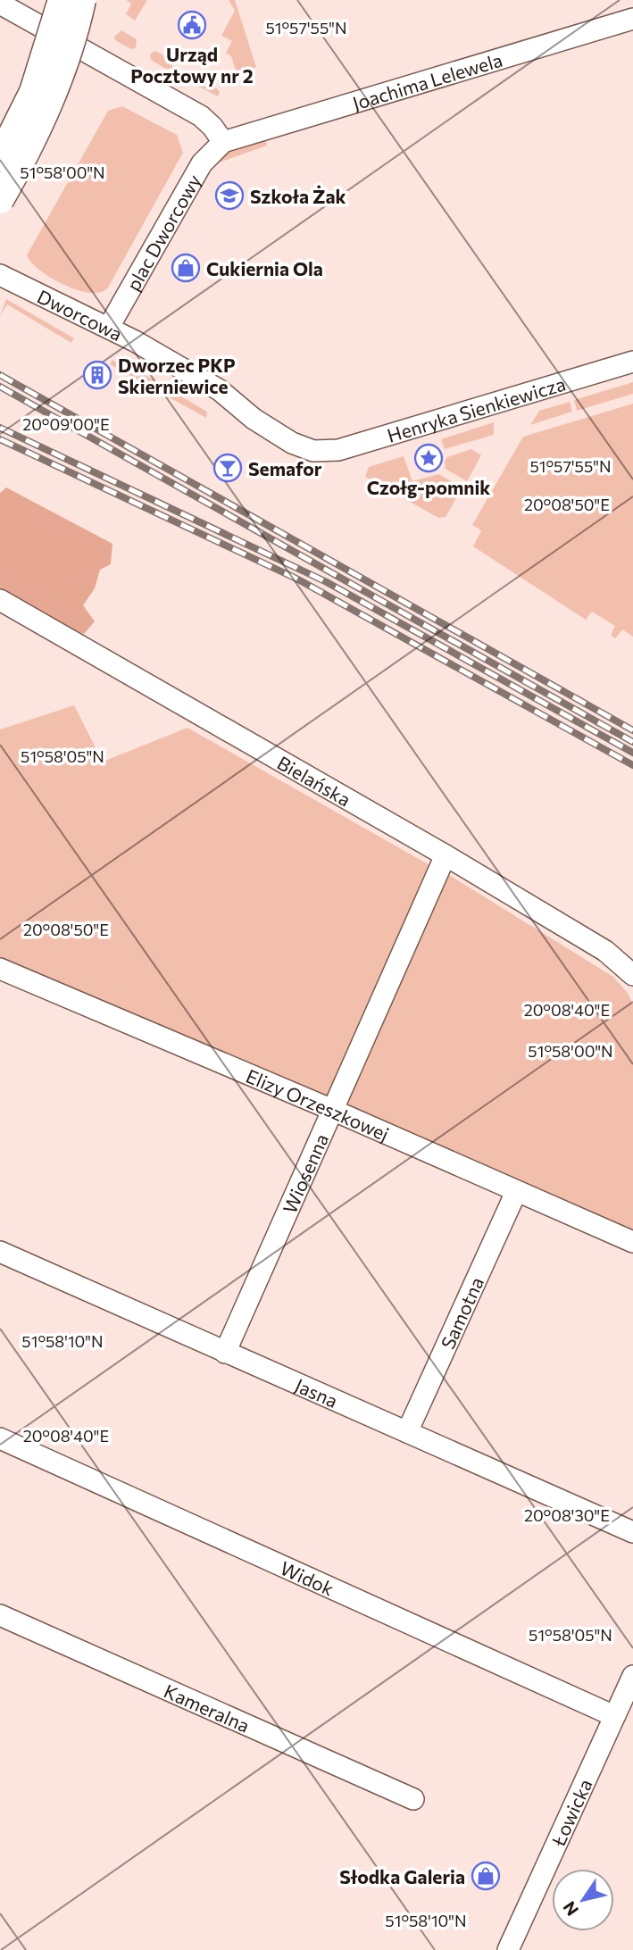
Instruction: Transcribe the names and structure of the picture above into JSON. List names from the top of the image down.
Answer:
{
  "streets": {
    "street": [
      "Joachima Lelewela",
      "plac Dworcowy",
      "Dworcowa",
      "Henryka Sienkiewicza",
      "Bielańska",
      "Elizy Orzeszkowej",
      "Wiosenna",
      "Samotna",
      "Jasna",
      "Widok",
      "Kameralna",
      "Łowicka"
    ]
  },
  "crossings": [
    ["Joachima Lelewela", "plac Dworcowy"],
    ["plac Dworcowy", "Dworcowa"],
    ["Dworcowa", "Henryka Sienkiewicza"],
    ["Bielańska", "Wiosenna"],
    ["Elizy Orzeszkowej", "Wiosenna"],
    ["Elizy Orzeszkowej", "Samotna"],
    ["Wiosenna", "Jasna"],
    ["Samotna", "Jasna"],
    ["Widok", "Łowicka"]
  ],
  "places": {
    "public building": ["Urząd Pocztowy nr 2"],
    "school or university": ["Szkoła Żak"],
    "shop": ["Cukiernia Ola", "Słodka Galeria"],
    "building": ["Dworzec PKP Skierniewice"],
    "place": ["Czołg-pomnik"],
    "bar": ["Semafor"]
  },
  "north": "bottom left",
  "coordinates": [
    "51°57'55\"N",
    "51°58'00\"N",
    "20°09'00\"E",
    "20°08'50\"E",
    "51°58'05\"N",
    "20°08'40\"E",
    "51°58'10\"N",
    "20°08'30\"E"
  ]
}
